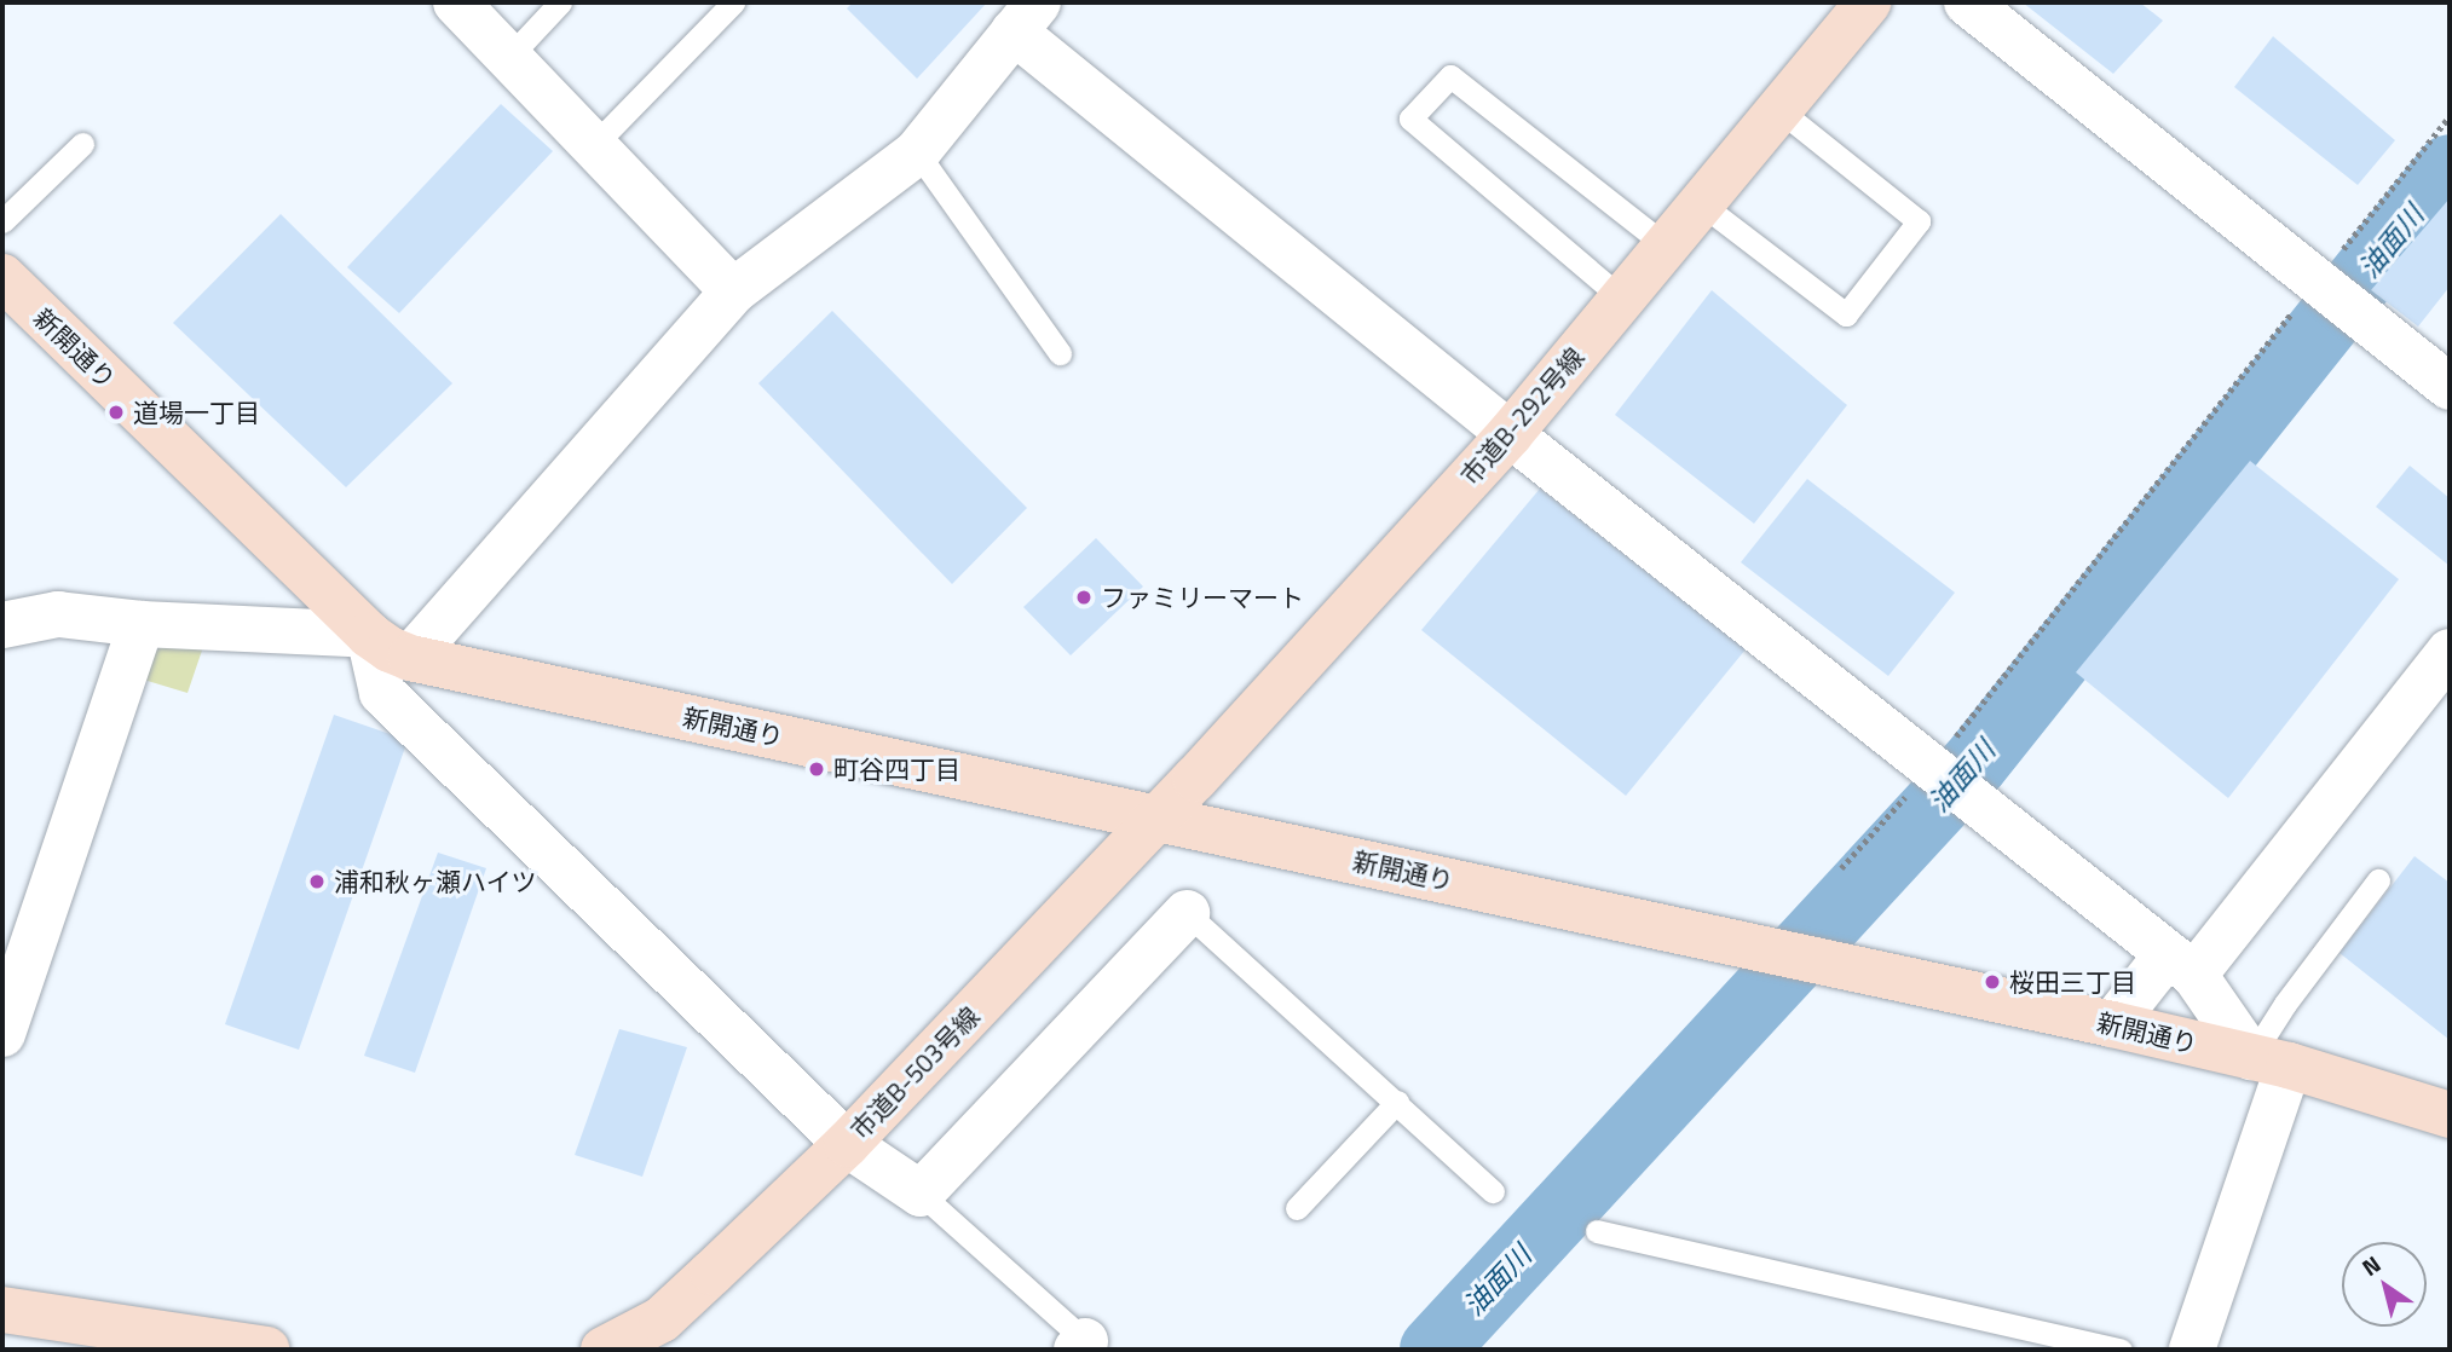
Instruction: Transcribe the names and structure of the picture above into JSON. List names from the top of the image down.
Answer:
{
  "streets": {
    "street": ["新開通り", "市道B-292号線", "市道B-503号線"]
  },
  "crossings": [
    ["新開通り", "市道B-292号線"],
    ["新開通り", "市道B-503号線"],
    ["市道B-292号線", "市道B-503号線"]
  ],
  "water": ["油面川"],
  "places": [
    "道場一丁目",
    "ファミリーマート",
    "町谷四丁目",
    "浦和秋ヶ瀬ハイツ",
    "桜田三丁目"
  ],
  "north": "top left"
}
